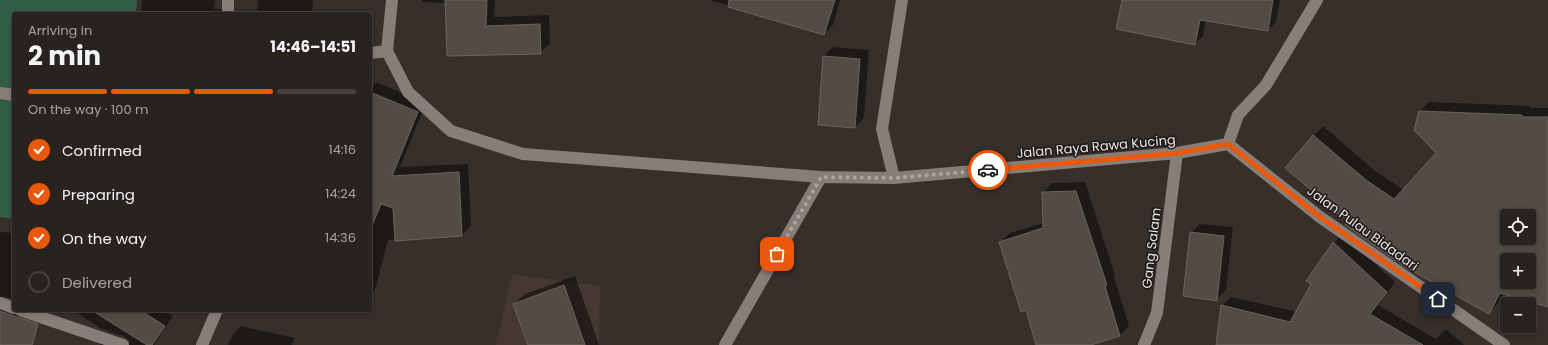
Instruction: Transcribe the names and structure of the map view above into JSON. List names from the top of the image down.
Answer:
{
  "streets": {
    "street": ["Jalan Raya Rawa Kucing", "Jalan Pulau Bidadari", "Gang Salam"]
  },
  "crossings": [
    ["Jalan Raya Rawa Kucing", "Jalan Pulau Bidadari"],
    ["Jalan Raya Rawa Kucing", "Gang Salam"]
  ],
  "page": {
    "heading": ["2 min", "Arriving in", "14:46–14:51"],
    "bar": "On the way · 100 m",
    "list": [
      ["Confirmed", "14:16"],
      ["Preparing", "14:24"],
      ["On the way", "14:36"],
      "Delivered"
    ],
    "map_buttons": ["+", "−"]
  }
}
